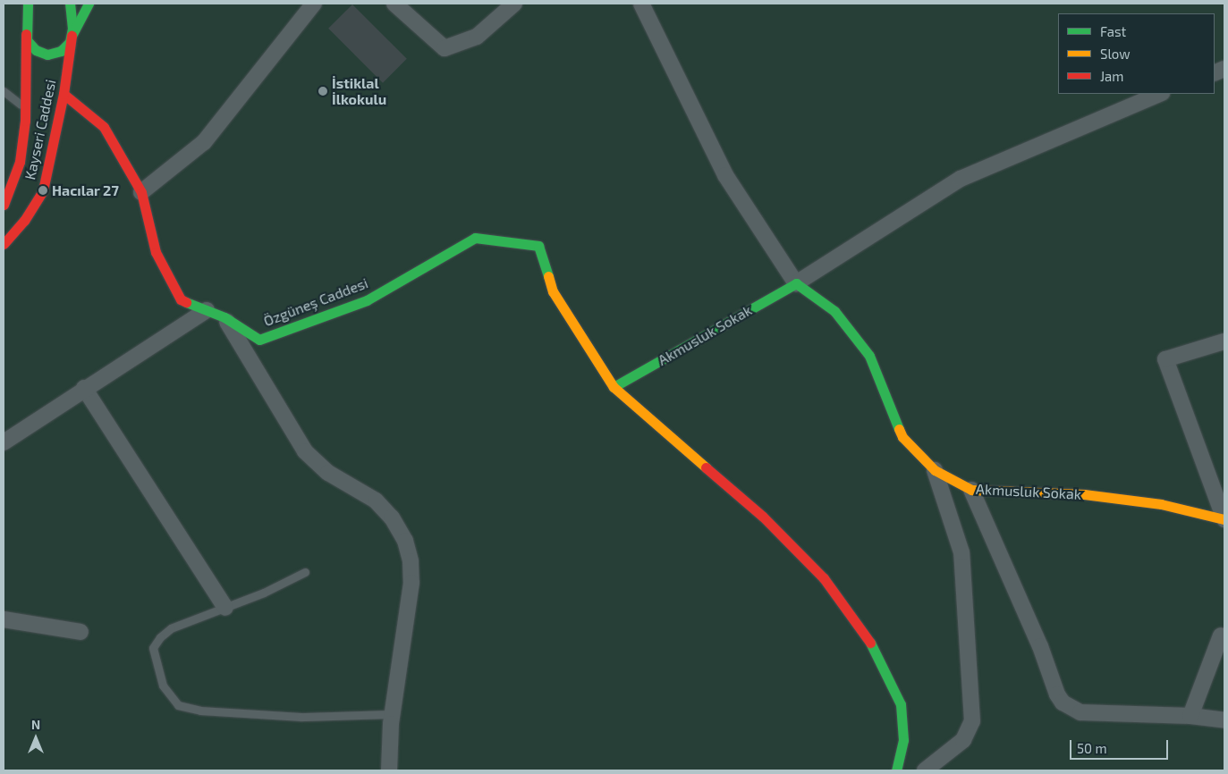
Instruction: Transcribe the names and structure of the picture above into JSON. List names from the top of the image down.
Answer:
{
  "streets": {
    "street": ["Kayseri Caddesi", "Özgüneş Caddesi", "Akmusluk Sokak"]
  },
  "crossings": [
    ["Kayseri Caddesi", "Özgüneş Caddesi"],
    ["Özgüneş Caddesi", "Akmusluk Sokak"]
  ],
  "places": ["İstiklal İlkokulu", "Hacılar 27"],
  "legend": ["Fast", "Slow", "Jam"],
  "scale_bar": "50 m",
  "north": "top"
}
